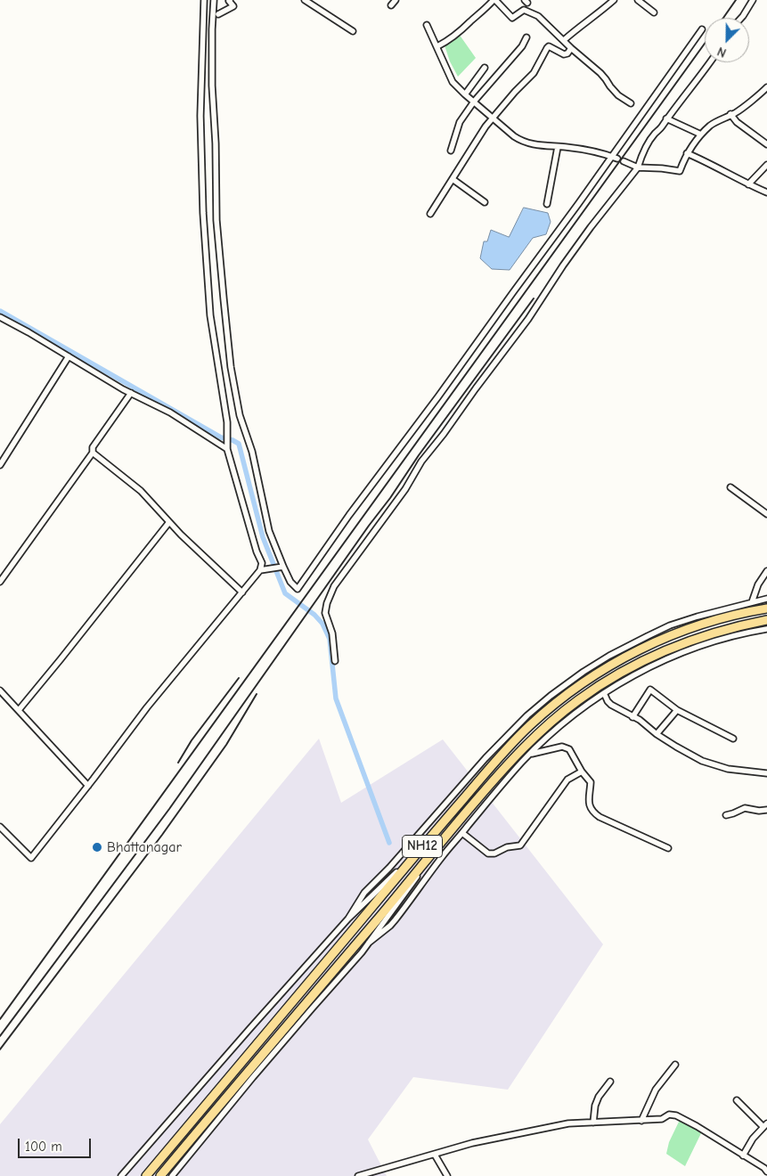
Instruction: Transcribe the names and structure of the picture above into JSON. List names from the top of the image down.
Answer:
{
  "streets": {
    "highway": ["NH12"]
  },
  "places": ["Bhattanagar"],
  "scale_bar": "100 m",
  "north": "bottom left"
}
